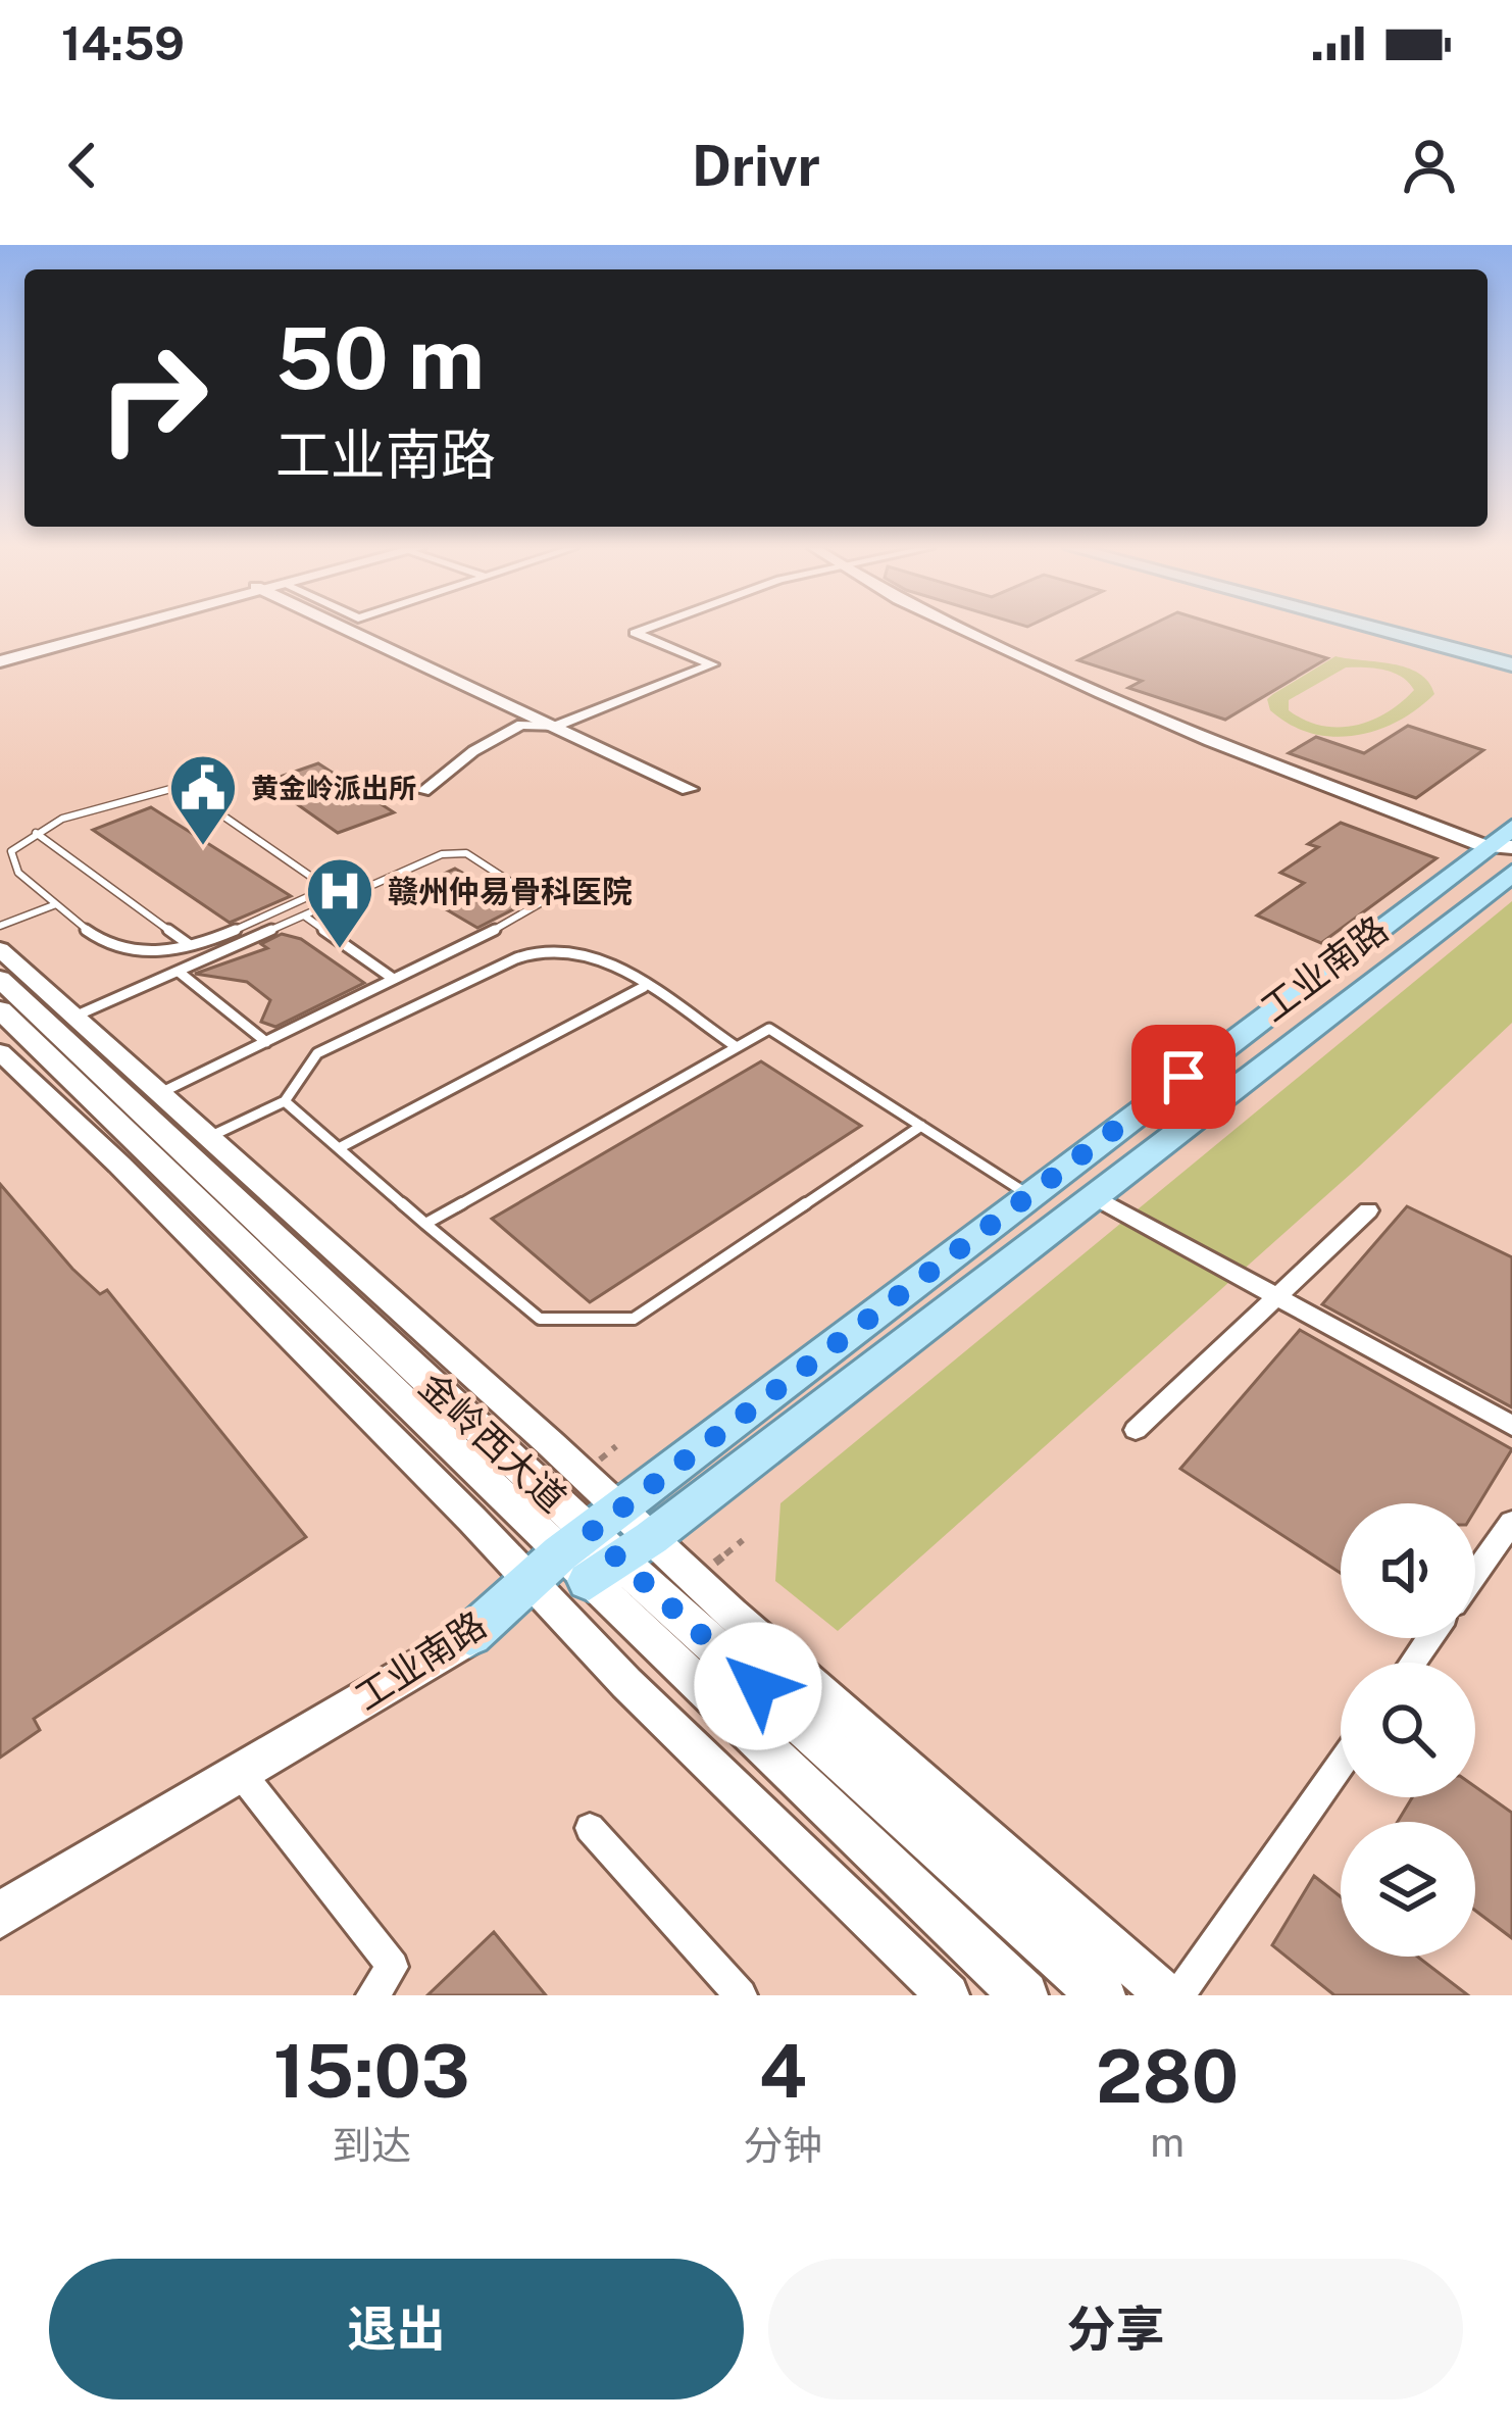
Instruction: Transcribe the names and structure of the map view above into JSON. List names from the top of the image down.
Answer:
{
  "streets": {
    "main road": ["工业南路", "金岭西大道"]
  },
  "crossings": [
    ["工业南路", "金岭西大道"]
  ],
  "places": {
    "public building": ["黄金岭派出所"],
    "hospital": ["赣州仲易骨科医院"]
  },
  "page": {
    "status": "14:59",
    "header": "Drivr",
    "turn": ["50 m", "工业南路"],
    "eta": [
      "15:03",
      "到达",
      "4",
      "分钟",
      "280",
      "m"
    ],
    "buttons": ["退出", "分享"]
  }
}
